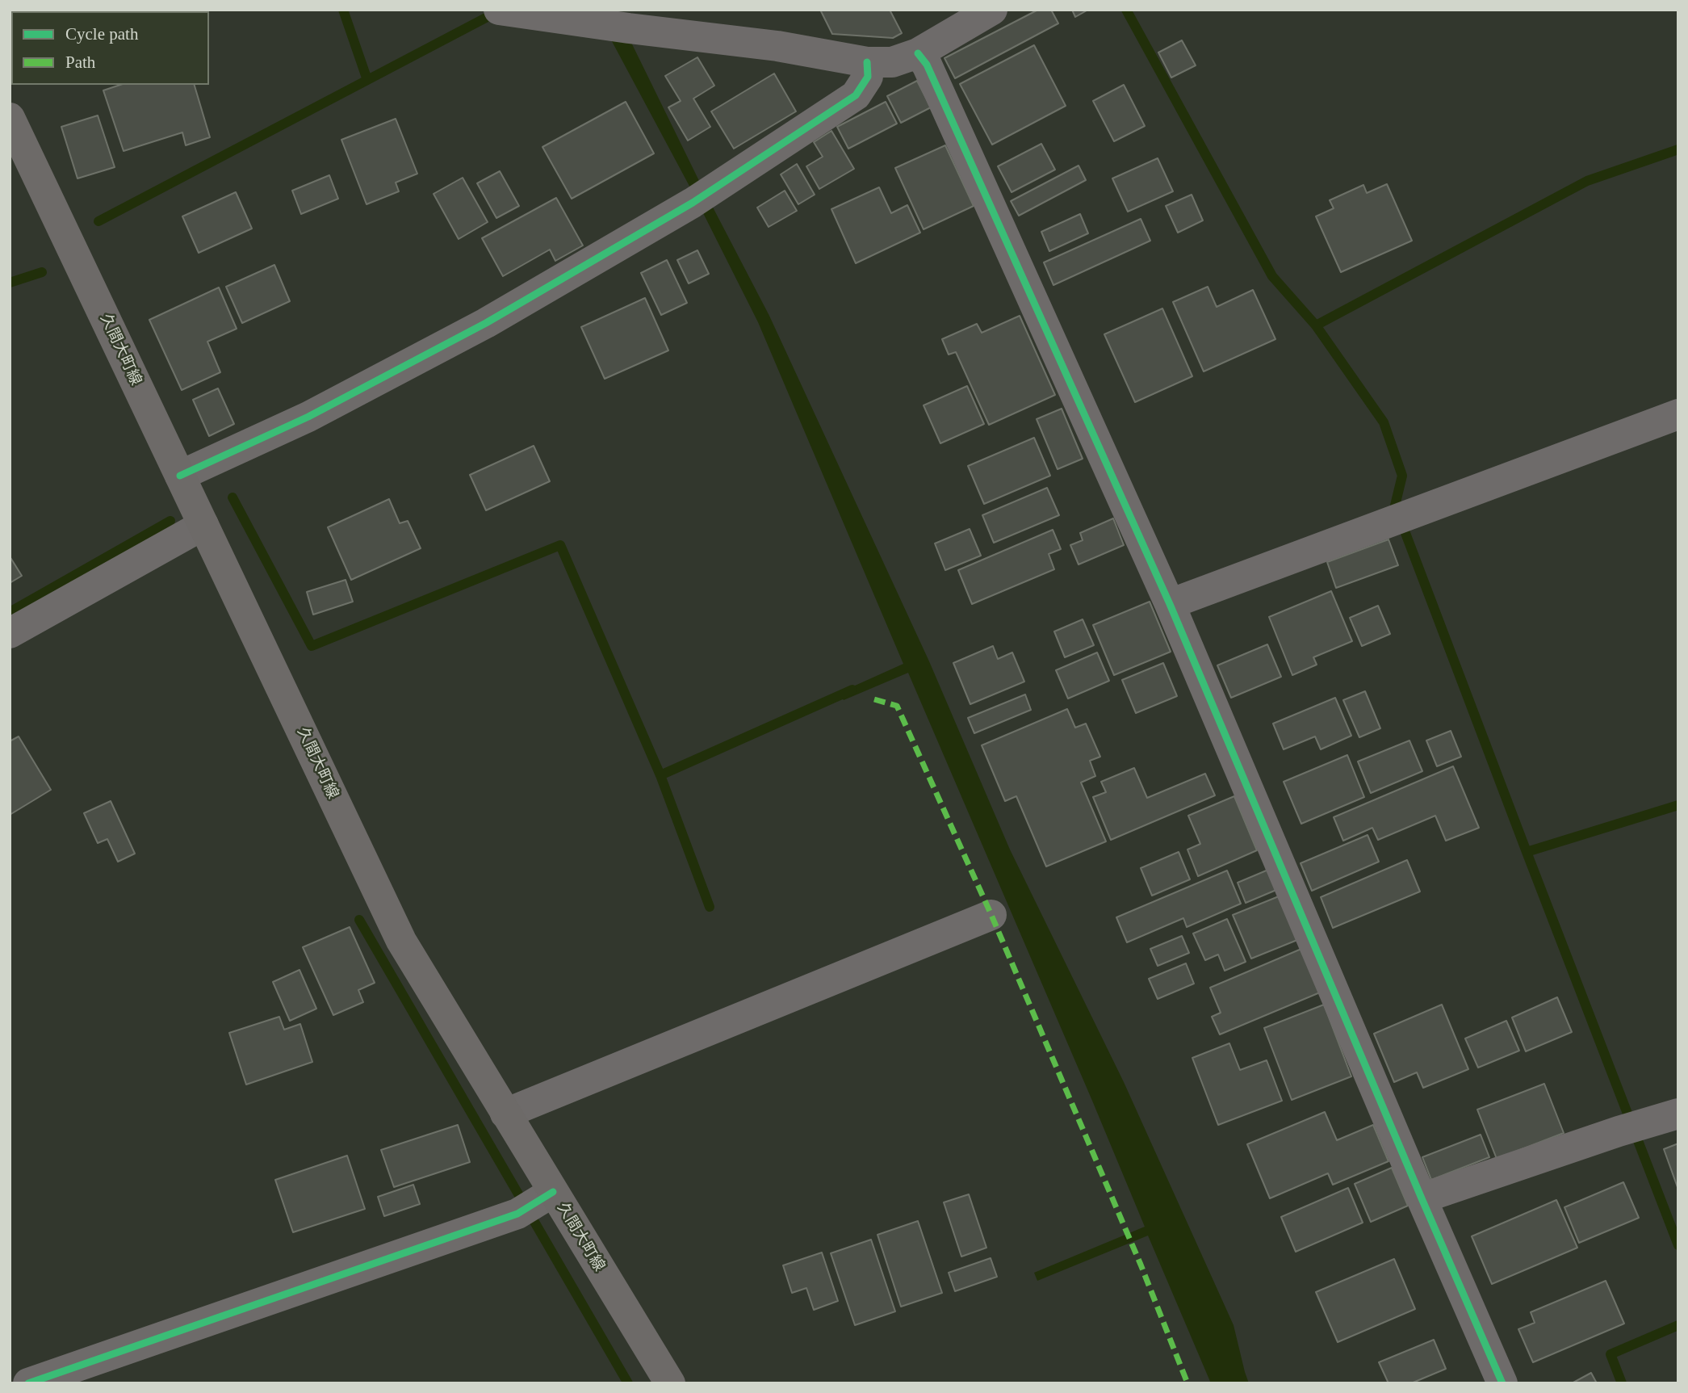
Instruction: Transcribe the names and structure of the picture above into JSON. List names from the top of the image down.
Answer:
{
  "streets": {
    "main road": ["久間大町線"]
  },
  "legend": ["Cycle path", "Path"]
}
